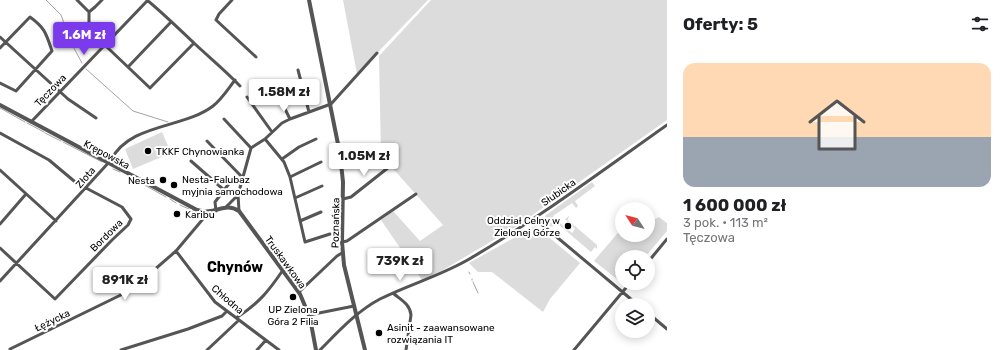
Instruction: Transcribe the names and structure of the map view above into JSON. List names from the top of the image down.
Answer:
{
  "streets": {
    "street": [
      "Tęczowa",
      "Krępowska",
      "Złota",
      "Słubicka",
      "Poznańska",
      "Bordowa",
      "Truskawkowa",
      "Chłodna",
      "Łężycka"
    ]
  },
  "crossings": [
    ["Tęczowa", "Krępowska"],
    ["Krępowska", "Złota"],
    ["Krępowska", "Truskawkowa"],
    ["Krępowska", "Chłodna"],
    ["Krępowska", "Łężycka"],
    ["Złota", "Bordowa"],
    ["Słubicka", "Poznańska"],
    ["Truskawkowa", "Chłodna"],
    ["Truskawkowa", "Łężycka"],
    ["Chłodna", "Łężycka"]
  ],
  "districts": ["Chynów"],
  "places": [
    "TKKF Chynowianka",
    "Nesta",
    "Nesta-Falubaz myjnia samochodowa",
    "Karibu",
    "Oddział Celny w Zielonej Górze",
    "UP Zielona Góra 2 Filia",
    "Asinit - zaawansowane rozwiązania IT"
  ],
  "north": "top left",
  "page": {
    "heading": "Oferty: 5",
    "price": [
      "1.6M zł",
      "1.58M zł",
      "1.05M zł",
      "739K zł",
      "891K zł"
    ],
    "list": [
      {
        "name": "1 600 000 zł",
        "note": "3 pok. · 113 m² · Tęczowa"
      }
    ]
  }
}
